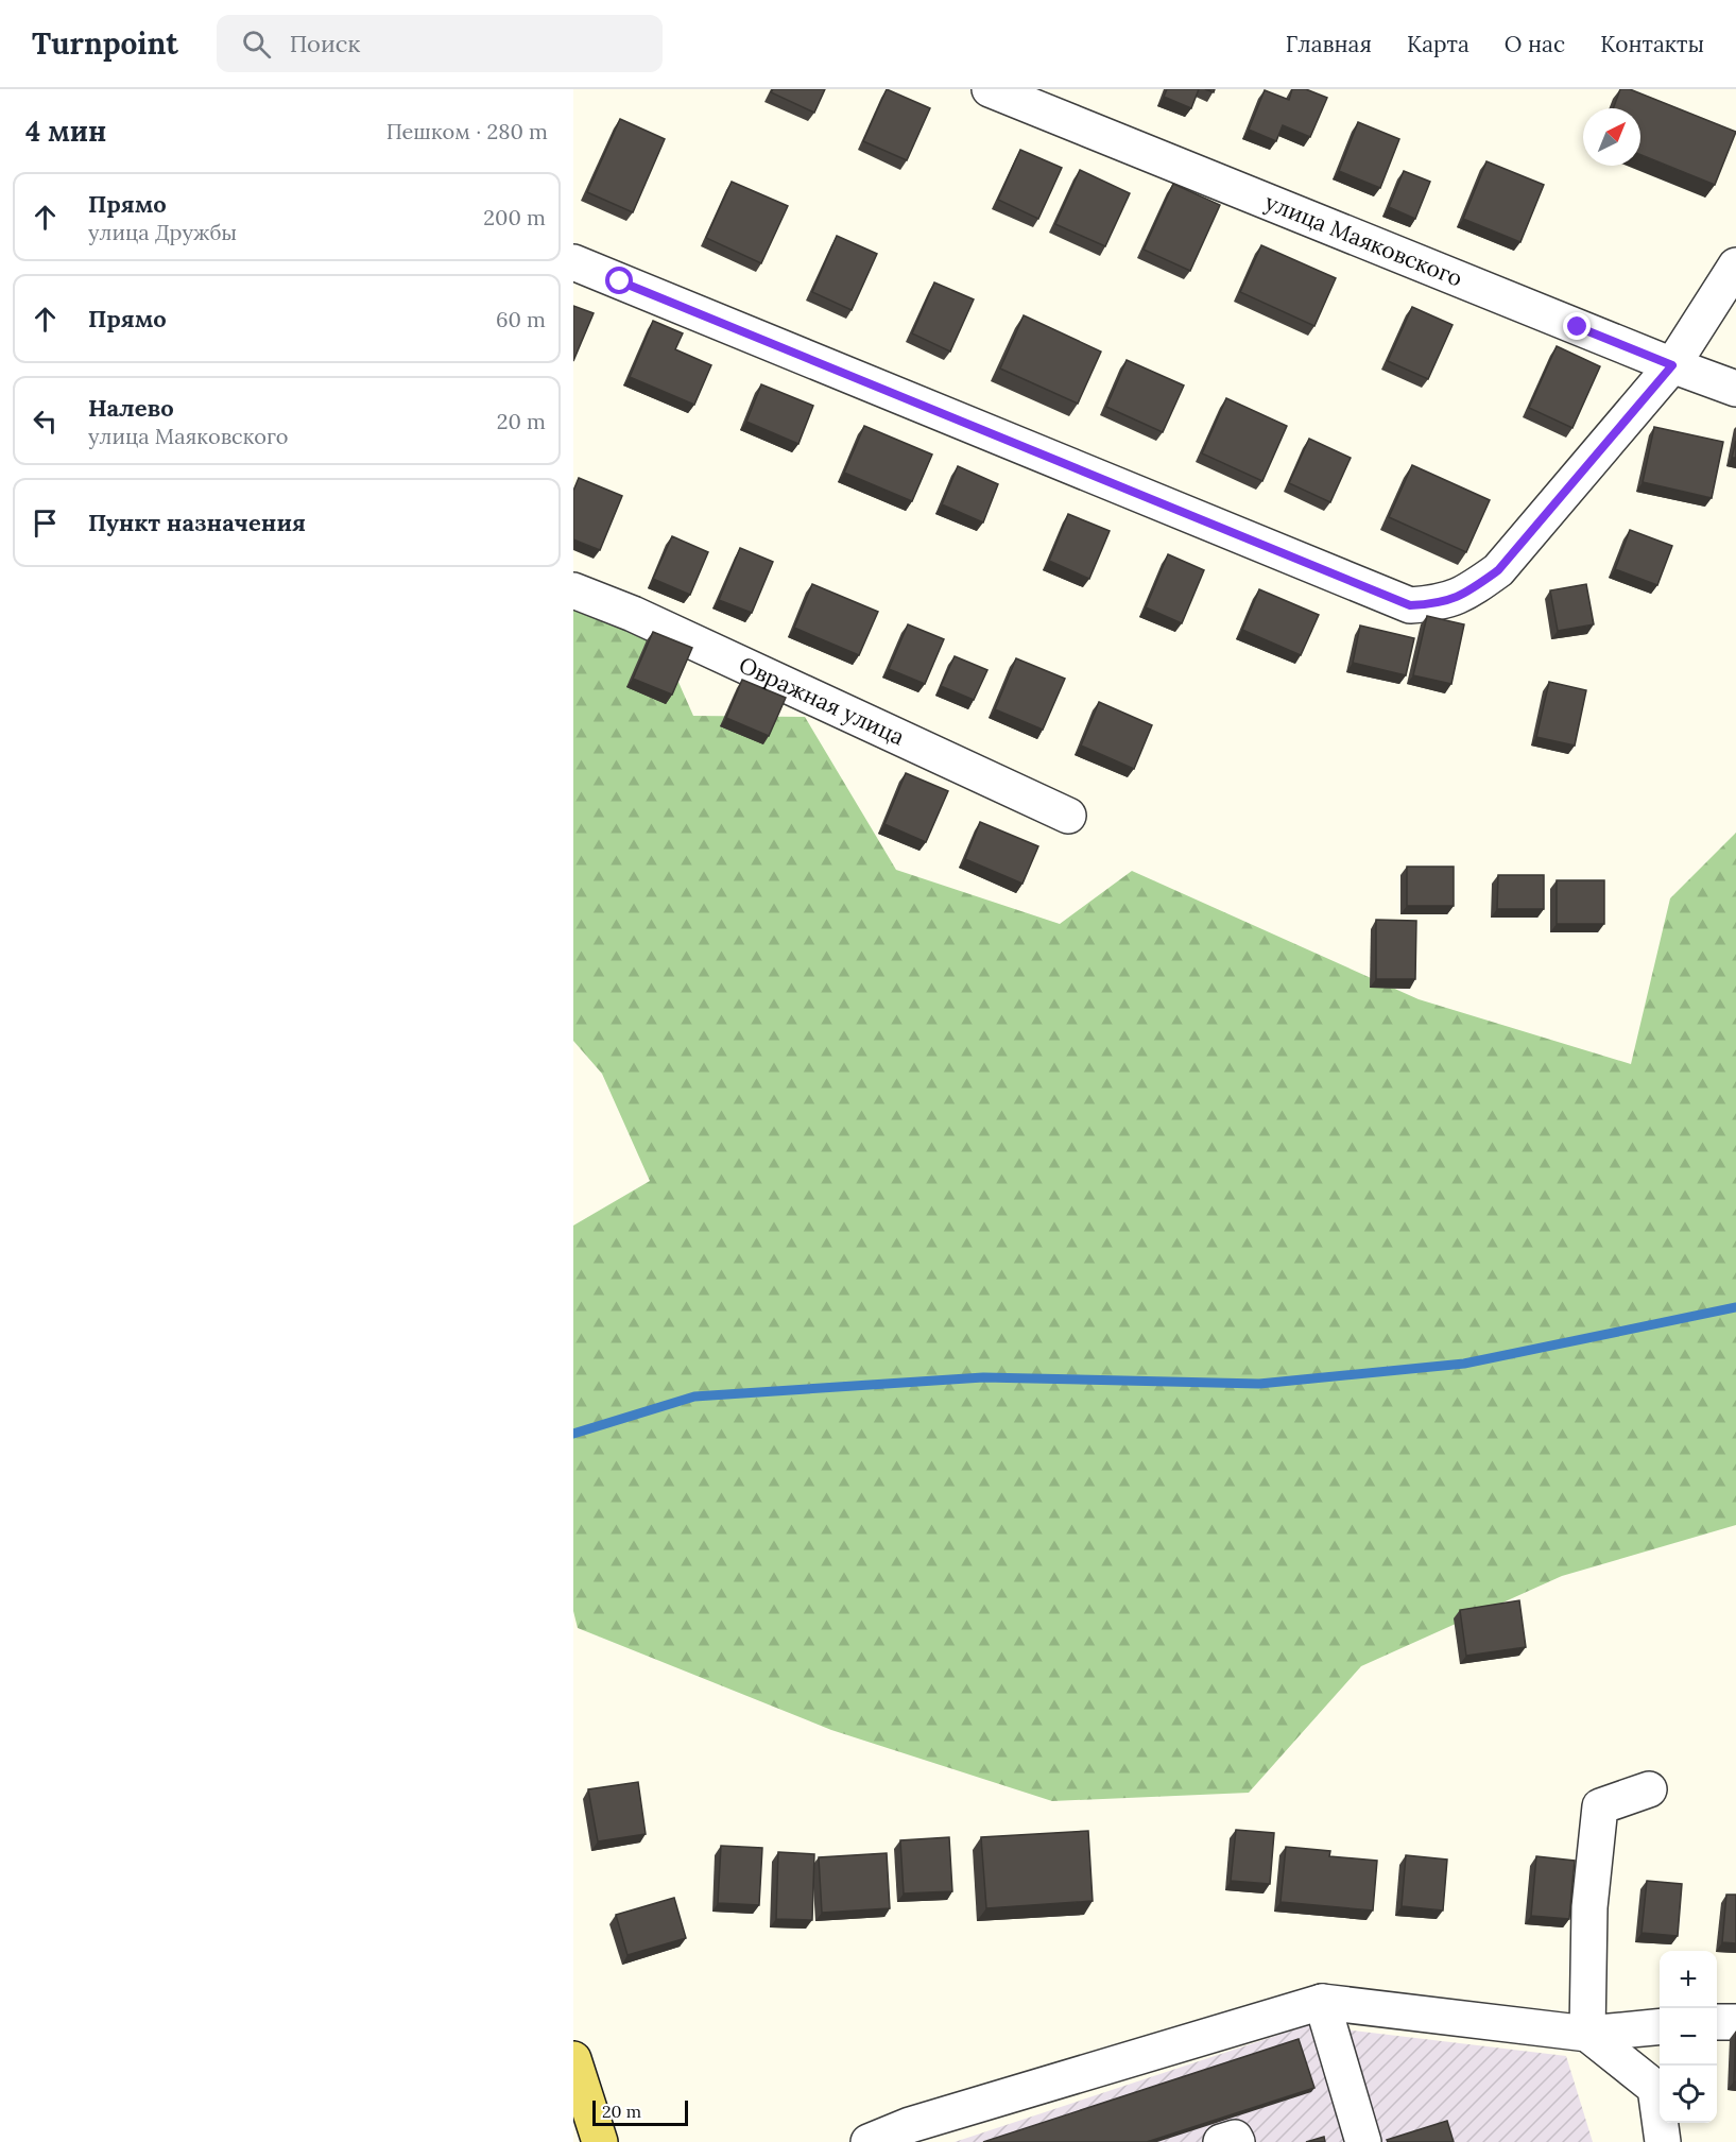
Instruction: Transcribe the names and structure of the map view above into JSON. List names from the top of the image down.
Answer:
{
  "streets": {
    "street": ["улица Маяковского", "Овражная улица"]
  },
  "scale_bar": "20 m",
  "north": "top right",
  "page": {
    "header": "Turnpoint",
    "search": "Поиск",
    "nav": [
      "Главная",
      "Карта",
      "О нас",
      "Контакты"
    ],
    "heading": ["4 мин", "Пешком · 280 m"],
    "list": [
      ["Прямо", "улица Дружбы", "200 m"],
      ["Прямо", "60 m"],
      ["Налево", "улица Маяковского", "20 m"],
      "Пункт назначения"
    ],
    "map_buttons": ["+", "−"],
    "scale": "20 m"
  }
}
